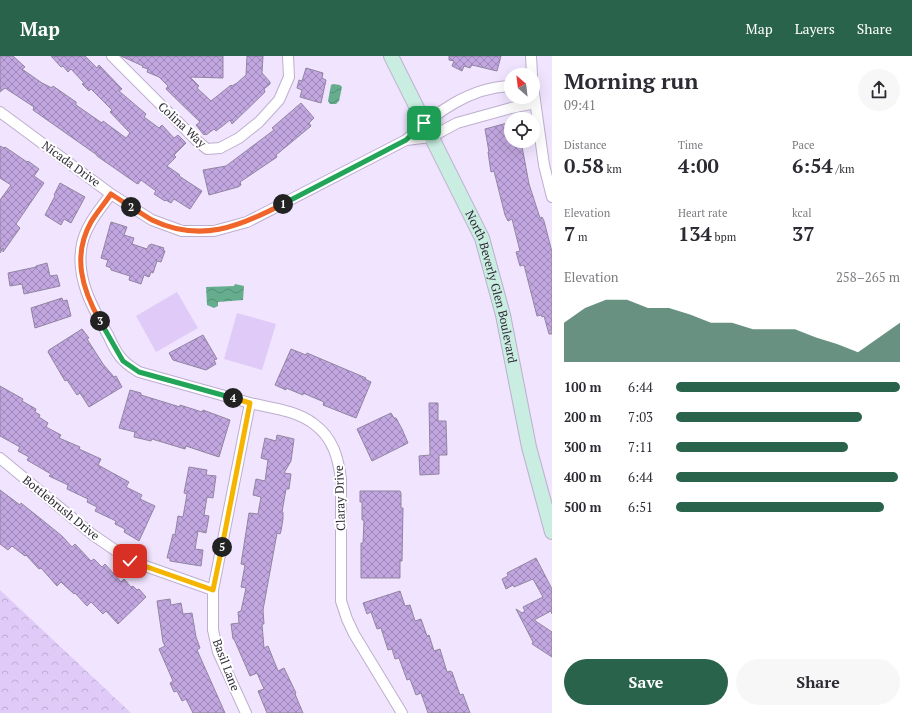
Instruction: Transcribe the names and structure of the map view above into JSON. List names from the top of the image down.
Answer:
{
  "streets": {
    "main road": ["North Beverly Glen Boulevard"],
    "street": [
      "Colina Way",
      "Nicada Drive",
      "Claray Drive",
      "Bottlebrush Drive",
      "Basil Lane"
    ]
  },
  "crossings": [
    ["Nicada Drive", "North Beverly Glen Boulevard"],
    ["Nicada Drive", "Claray Drive"],
    ["Claray Drive", "Basil Lane"],
    ["Bottlebrush Drive", "Basil Lane"]
  ],
  "north": "top left",
  "page": {
    "header": "Map",
    "nav": ["Map", "Layers", "Share"],
    "heading": ["Morning run", "09:41"],
    "stats": [
      ["Distance", "0.58 km"],
      ["Time", "4:00"],
      ["Pace", "6:54 /km"],
      ["Elevation", "7 m"],
      ["Heart rate", "134 bpm"],
      ["kcal", "37"]
    ],
    "pins": [
      "1",
      "2",
      "3",
      "4",
      "5"
    ],
    "chart": ["Elevation", "258–265 m"],
    "list": [
      {
        "name": "100 m",
        "note": "6:44"
      },
      {
        "name": "200 m",
        "note": "7:03"
      },
      {
        "name": "300 m",
        "note": "7:11"
      },
      {
        "name": "400 m",
        "note": "6:44"
      },
      {
        "name": "500 m",
        "note": "6:51"
      }
    ],
    "buttons": ["Save", "Share"]
  }
}
